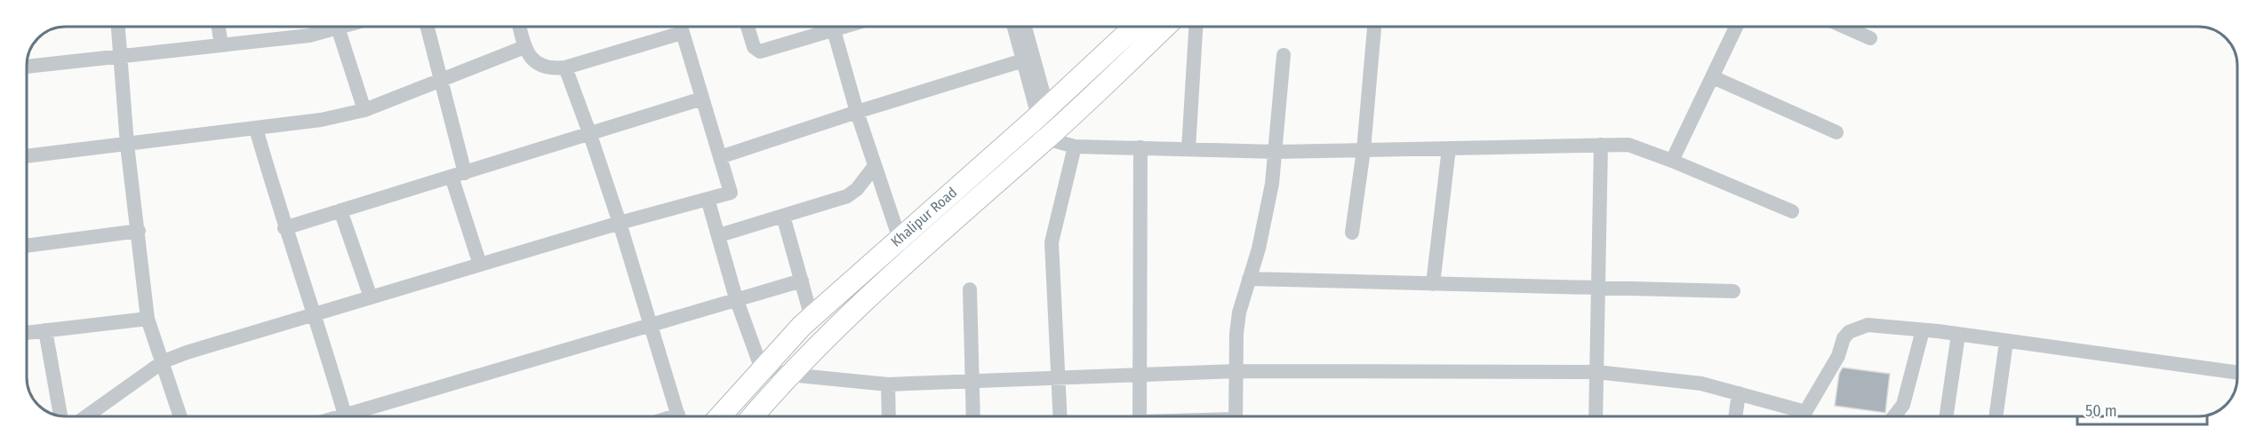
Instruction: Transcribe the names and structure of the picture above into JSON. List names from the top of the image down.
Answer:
{
  "streets": {
    "street": ["Khalipur Road"]
  },
  "scale_bar": "50 m"
}
